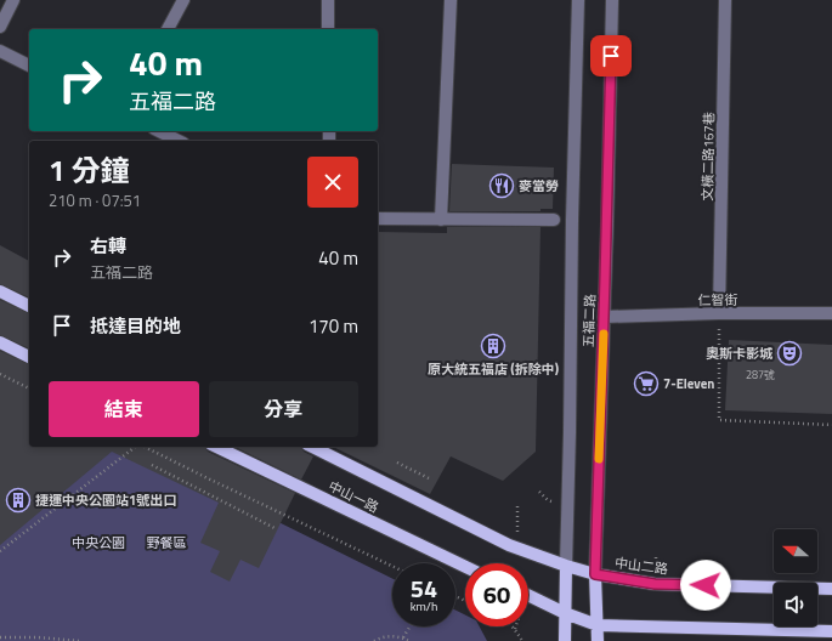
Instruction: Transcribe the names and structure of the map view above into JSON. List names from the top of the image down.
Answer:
{
  "streets": {
    "main road": ["五福二路", "中山一路", "中山二路"],
    "street": ["文橫二路167巷", "仁智街"]
  },
  "crossings": [
    ["文橫二路167巷", "仁智街"],
    ["仁智街", "五福二路"],
    ["五福二路", "中山一路"],
    ["五福二路", "中山二路"],
    ["中山一路", "中山二路"]
  ],
  "parks": ["中央公園", "野餐區"],
  "places": {
    "restaurant": ["麥當勞"],
    "building": ["原大統五福店 (拆除中)", "捷運中央公園站1號出口"],
    "theatre": ["奧斯卡影城"],
    "supermarket": ["7-Eleven"]
  },
  "house_numbers": ["287號"],
  "north": "left",
  "page": {
    "turn": ["40 m", "五福二路"],
    "heading": ["1 分鐘", "210 m · 07:51"],
    "list": [
      {
        "name": "右轉",
        "note": "五福二路",
        "value": "40 m"
      },
      {
        "name": "抵達目的地",
        "value": "170 m"
      }
    ],
    "buttons": ["結束", "分享"],
    "speed": "54 km/h",
    "limit": "60"
  }
}
